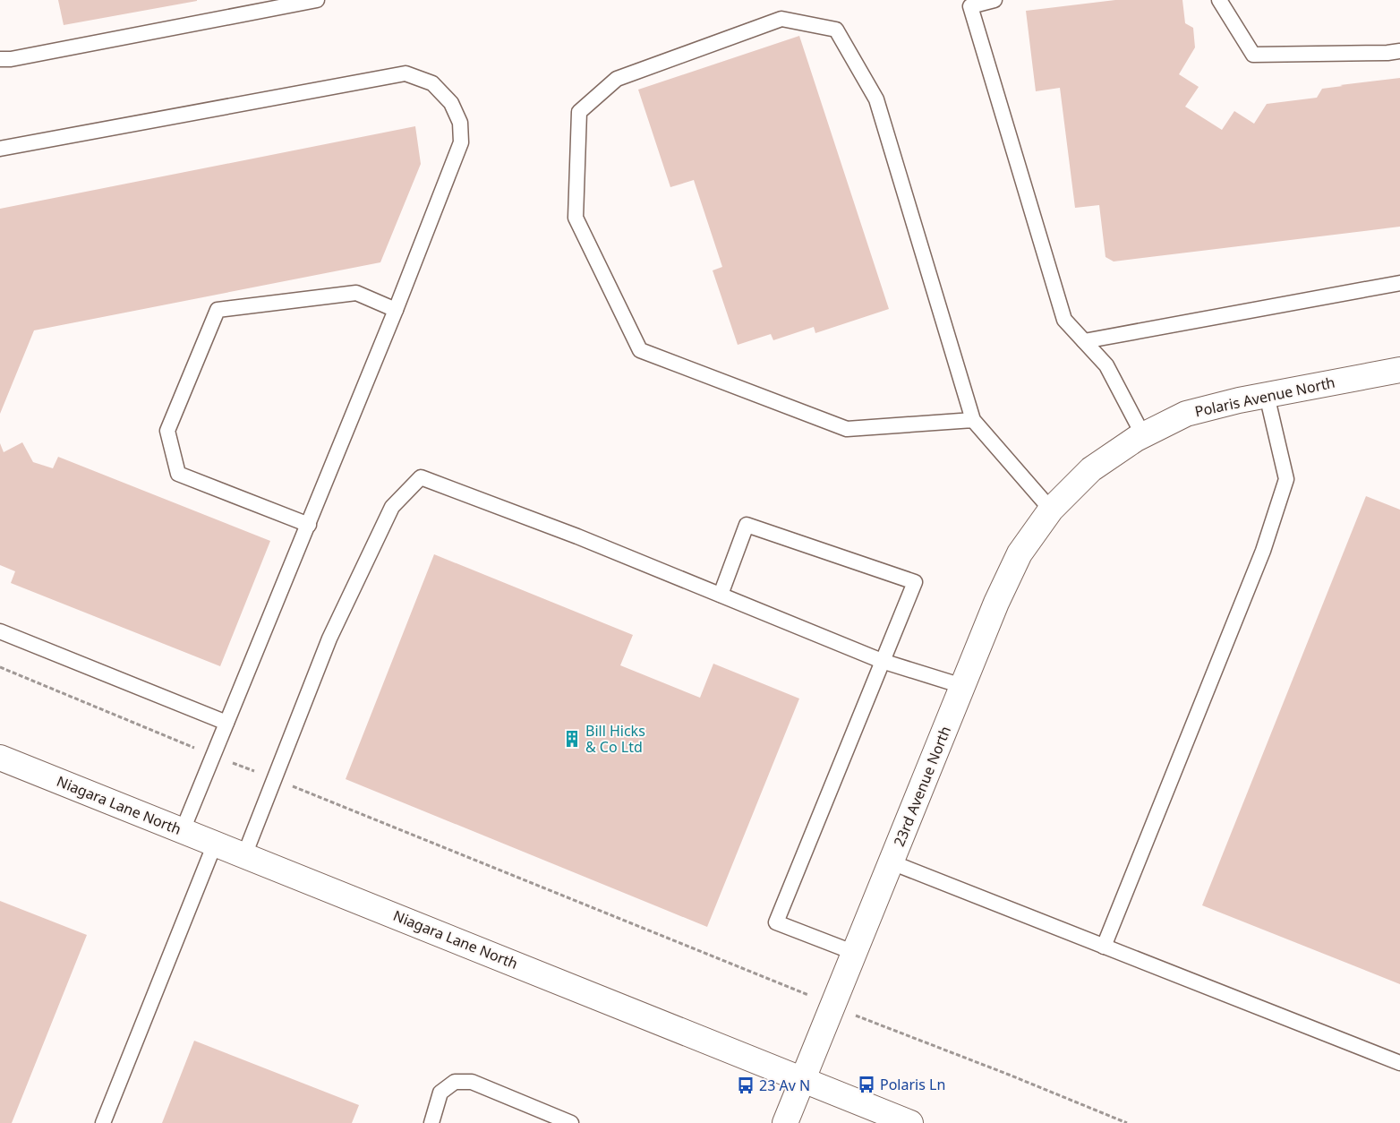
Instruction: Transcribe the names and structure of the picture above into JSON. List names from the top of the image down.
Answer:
{
  "streets": {
    "street": ["Polaris Avenue North", "23rd Avenue North", "Niagara Lane North"]
  },
  "crossings": [
    ["Polaris Avenue North", "23rd Avenue North"],
    ["23rd Avenue North", "Niagara Lane North"]
  ],
  "places": {
    "building": ["Bill Hicks & Co Ltd"],
    "bus stop": ["Polaris Ln", "23 Av N"]
  }
}
